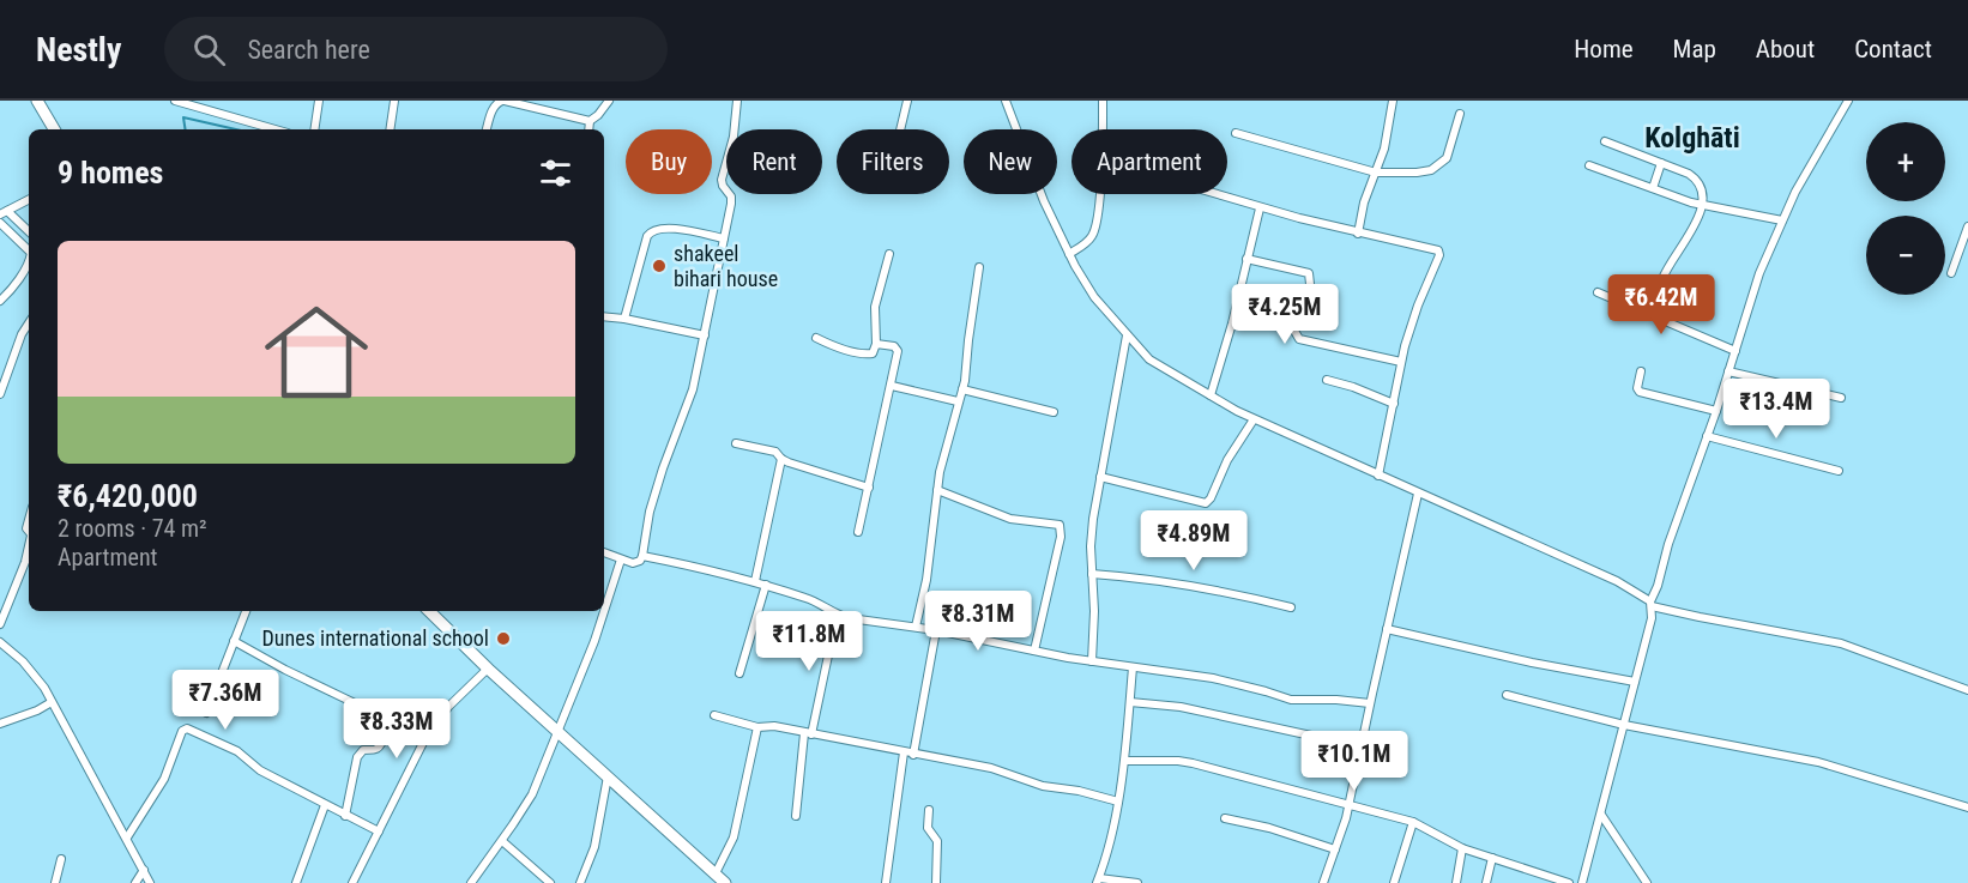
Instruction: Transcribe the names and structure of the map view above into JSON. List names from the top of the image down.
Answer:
{
  "districts": ["Kolghāti"],
  "places": ["shakeel bihari house", "Dunes international school"],
  "page": {
    "header": "Nestly",
    "search": "Search here",
    "nav": [
      "Home",
      "Map",
      "About",
      "Contact"
    ],
    "map_buttons": ["+", "−"],
    "chip": [
      "Buy",
      "Rent",
      "Filters",
      "New",
      "Apartment"
    ],
    "heading": "9 homes",
    "list": [
      {
        "name": "₹6,420,000",
        "note": "2 rooms · 74 m² · Apartment"
      }
    ],
    "price": [
      "₹6.42M",
      "₹4.25M",
      "₹13.4M",
      "₹4.89M",
      "₹8.31M",
      "₹11.8M",
      "₹7.36M",
      "₹8.33M",
      "₹10.1M"
    ]
  }
}
